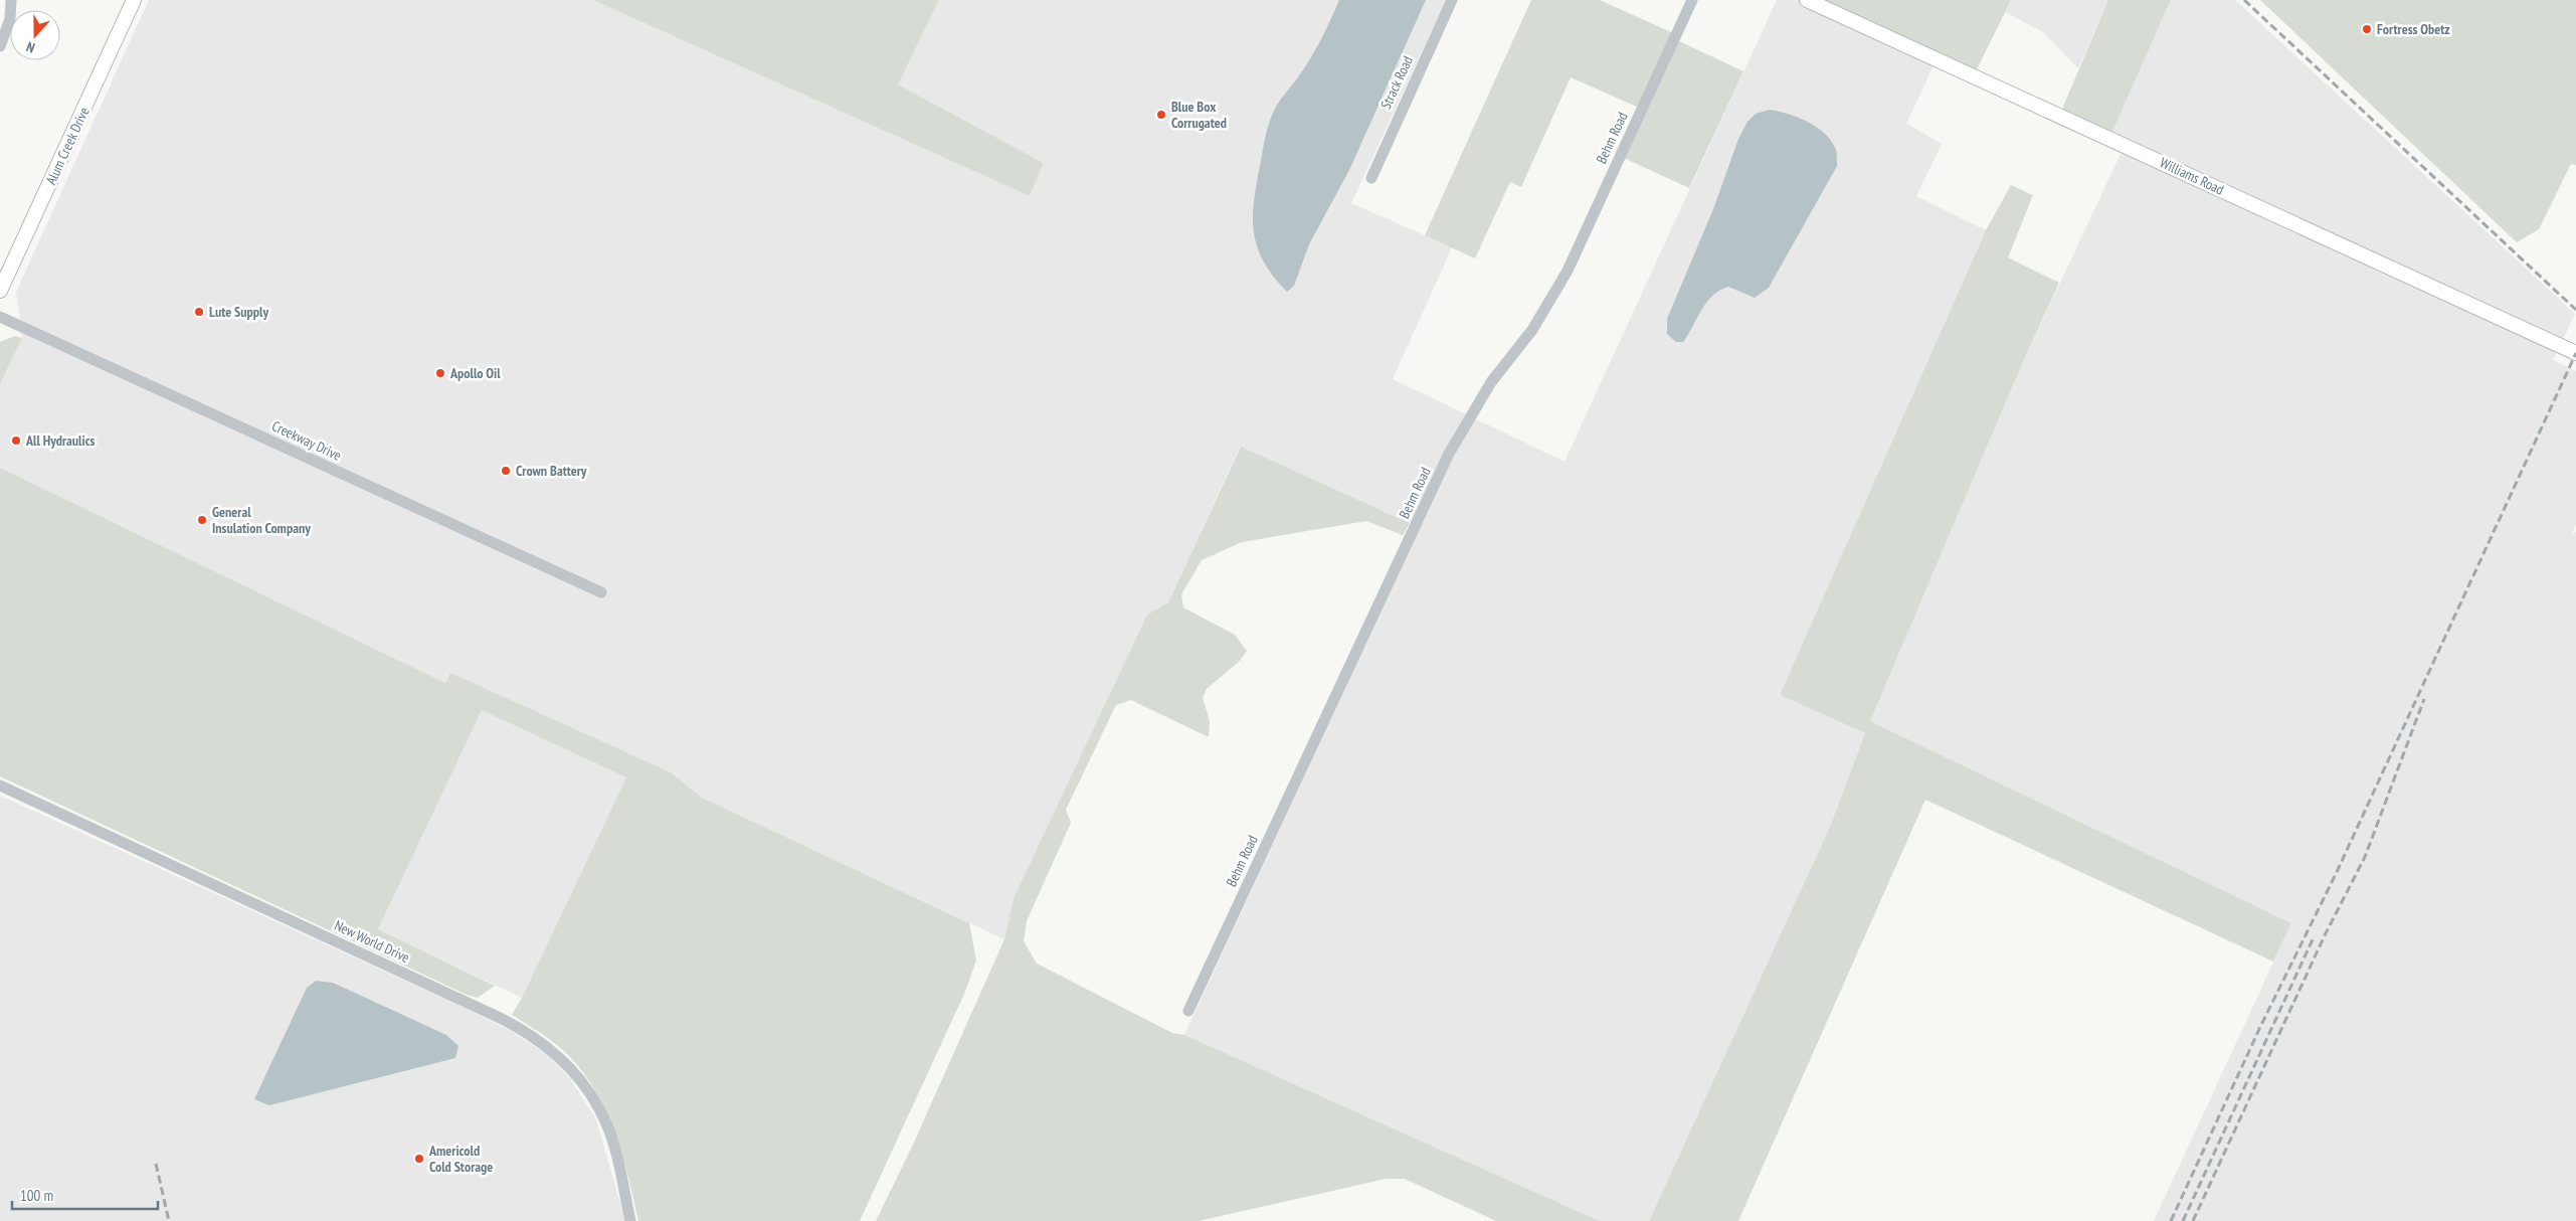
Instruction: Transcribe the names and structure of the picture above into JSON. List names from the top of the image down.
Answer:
{
  "streets": {
    "main road": ["Alum Creek Drive", "Williams Road"],
    "street": [
      "Strack Road",
      "Behm Road",
      "Creekway Drive",
      "New World Drive"
    ]
  },
  "places": [
    "Fortress Obetz",
    "Blue Box Corrugated",
    "Lute Supply",
    "Apollo Oil",
    "All Hydraulics",
    "Crown Battery",
    "General Insulation Company",
    "Americold Cold Storage"
  ],
  "scale_bar": "100 m",
  "north": "bottom"
}
